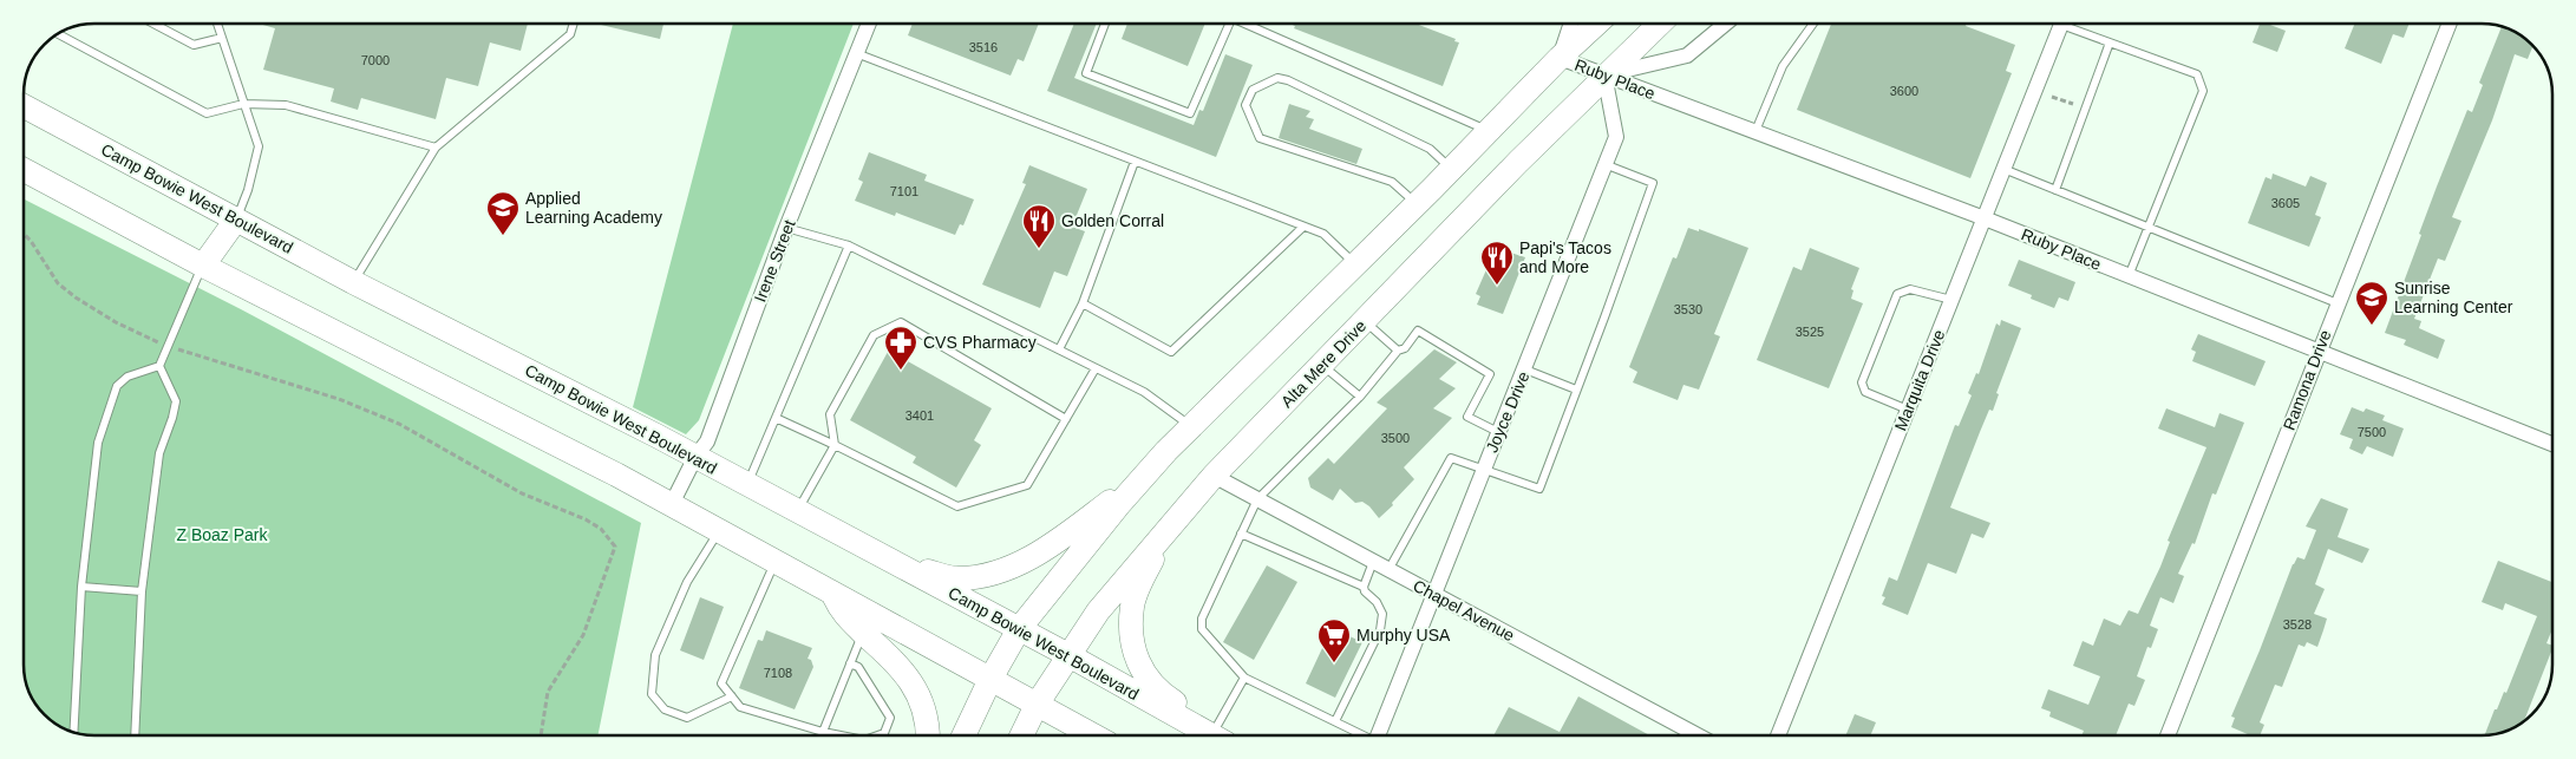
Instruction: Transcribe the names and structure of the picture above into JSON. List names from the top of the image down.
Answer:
{
  "streets": {
    "main road": ["Camp Bowie West Boulevard", "Alta Mere Drive"],
    "street": [
      "Ruby Place",
      "Irene Street",
      "Marquita Drive",
      "Ramona Drive",
      "Joyce Drive",
      "Chapel Avenue"
    ]
  },
  "crossings": [
    ["Ruby Place", "Alta Mere Drive"],
    ["Ruby Place", "Marquita Drive"],
    ["Ruby Place", "Ramona Drive"],
    ["Ruby Place", "Joyce Drive"],
    ["Camp Bowie West Boulevard", "Irene Street"],
    ["Camp Bowie West Boulevard", "Alta Mere Drive"],
    ["Alta Mere Drive", "Joyce Drive"],
    ["Alta Mere Drive", "Chapel Avenue"],
    ["Joyce Drive", "Chapel Avenue"]
  ],
  "parks": ["Z Boaz Park"],
  "places": {
    "school or university": ["Applied Learning Academy", "Sunrise Learning Center"],
    "restaurant": ["Golden Corral", "Papi's Tacos and More"],
    "pharmacy": ["CVS Pharmacy"],
    "supermarket": ["Murphy USA"]
  },
  "house_numbers": [
    "3516",
    "7000",
    "3600",
    "7101",
    "3605",
    "3530",
    "3525",
    "3401",
    "7500",
    "3500",
    "3528",
    "7108"
  ]
}
